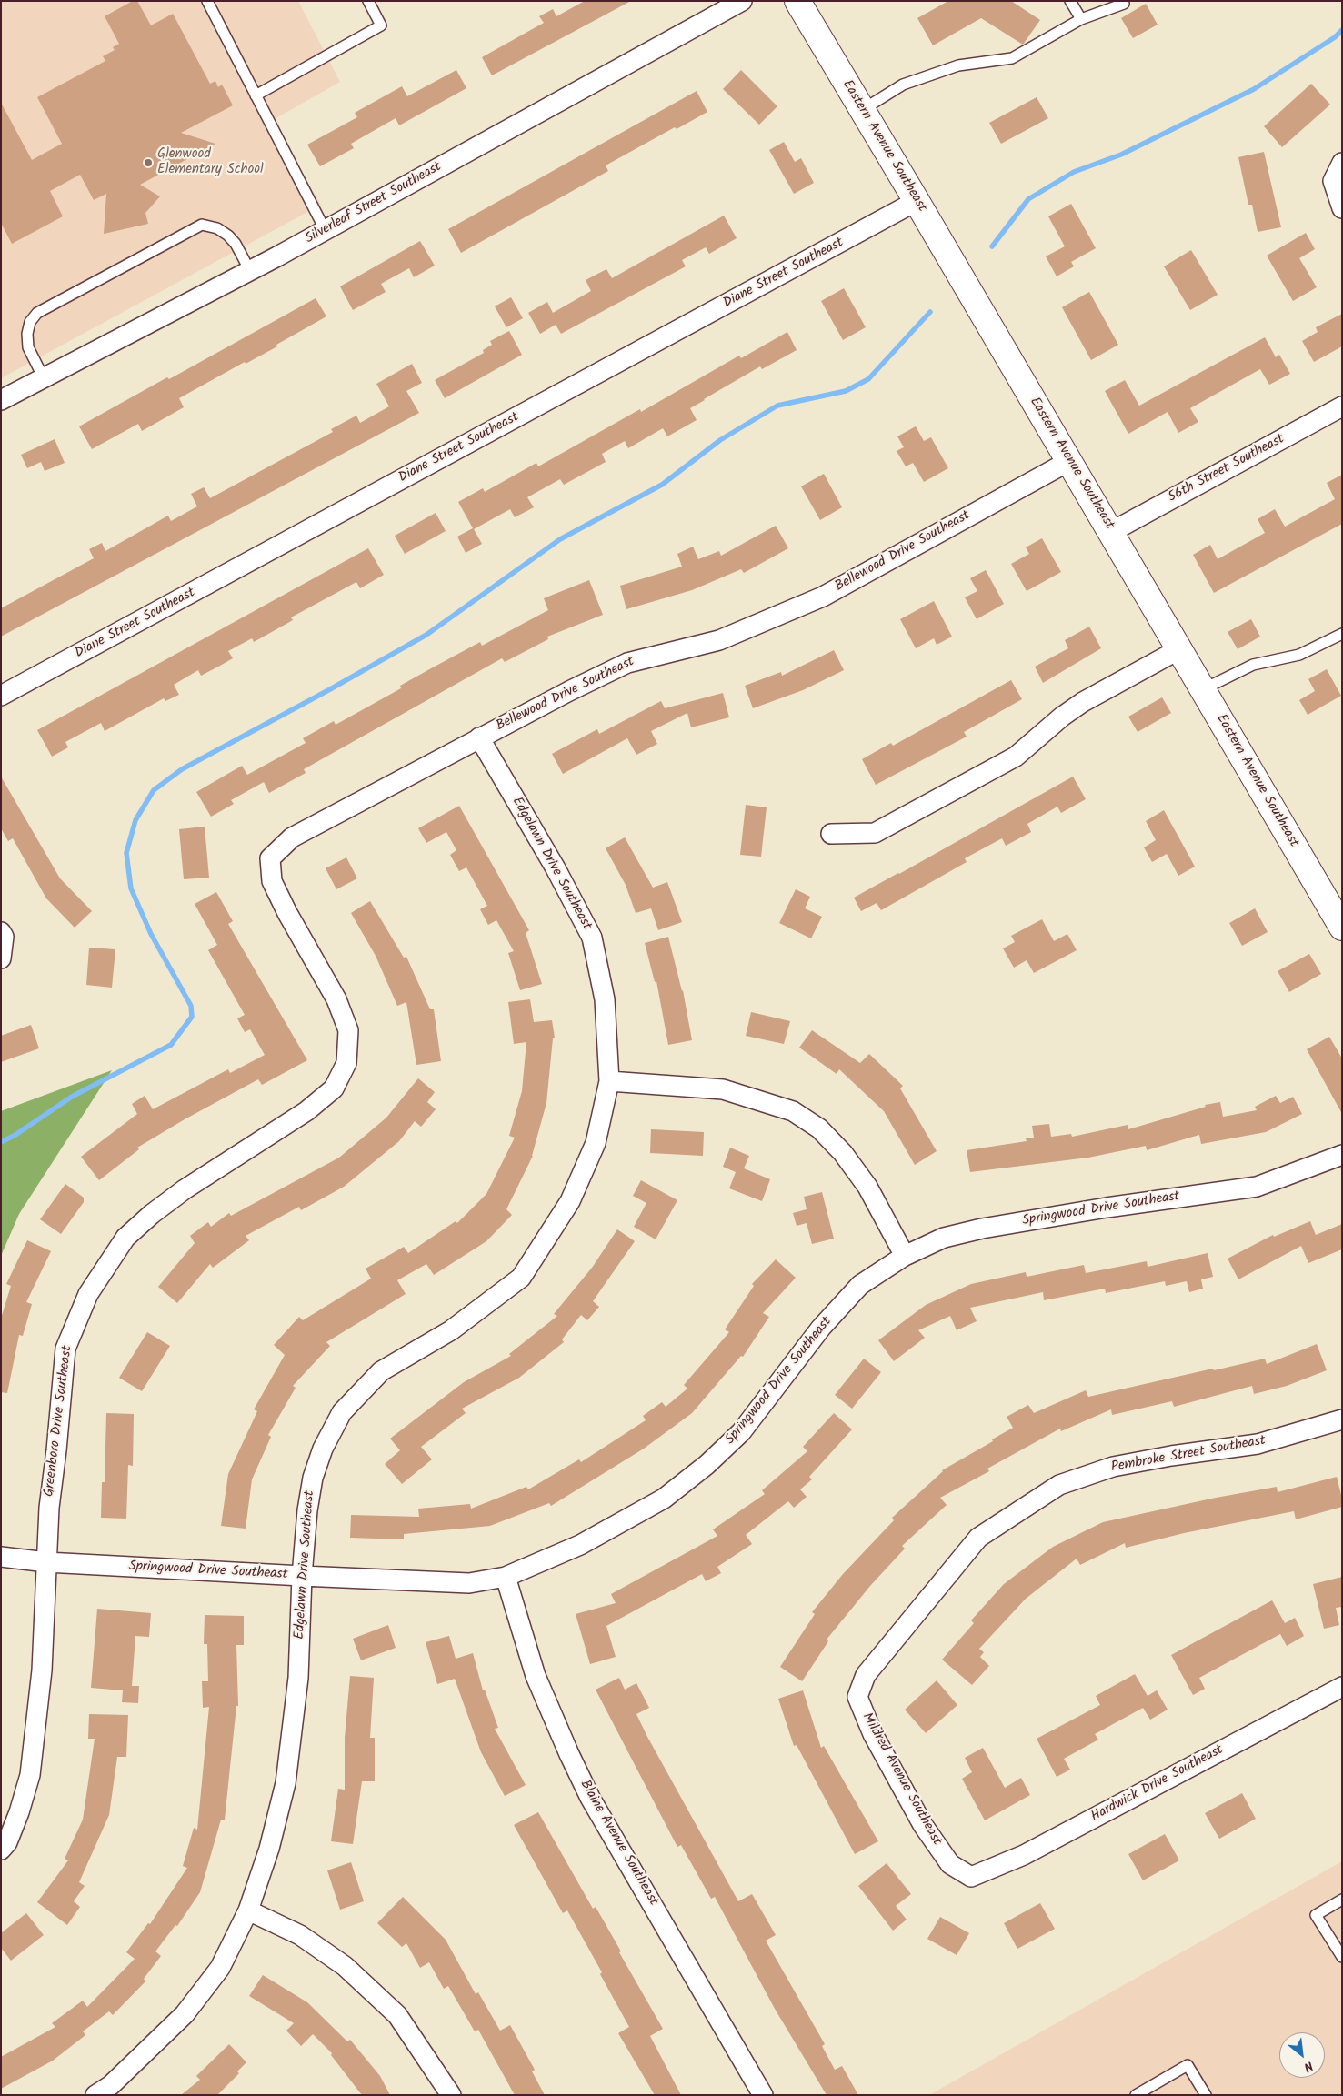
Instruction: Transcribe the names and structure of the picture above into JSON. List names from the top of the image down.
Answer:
{
  "streets": {
    "street": [
      "Eastern Avenue Southeast",
      "Silverleaf Street Southeast",
      "Diane Street Southeast",
      "56th Street Southeast",
      "Bellewood Drive Southeast",
      "Edgelawn Drive Southeast",
      "Springwood Drive Southeast",
      "Greenboro Drive Southeast",
      "Pembroke Street Southeast",
      "Mildred Avenue Southeast",
      "Hardwick Drive Southeast",
      "Blaine Avenue Southeast"
    ]
  },
  "crossings": [
    ["Eastern Avenue Southeast", "Diane Street Southeast"],
    ["Eastern Avenue Southeast", "56th Street Southeast"],
    ["Eastern Avenue Southeast", "Bellewood Drive Southeast"],
    ["Bellewood Drive Southeast", "Edgelawn Drive Southeast"],
    ["Bellewood Drive Southeast", "Greenboro Drive Southeast"],
    ["Edgelawn Drive Southeast", "Springwood Drive Southeast"],
    ["Springwood Drive Southeast", "Greenboro Drive Southeast"],
    ["Springwood Drive Southeast", "Blaine Avenue Southeast"],
    ["Pembroke Street Southeast", "Mildred Avenue Southeast"],
    ["Mildred Avenue Southeast", "Hardwick Drive Southeast"]
  ],
  "places": ["Glenwood Elementary School"],
  "north": "bottom right"
}
